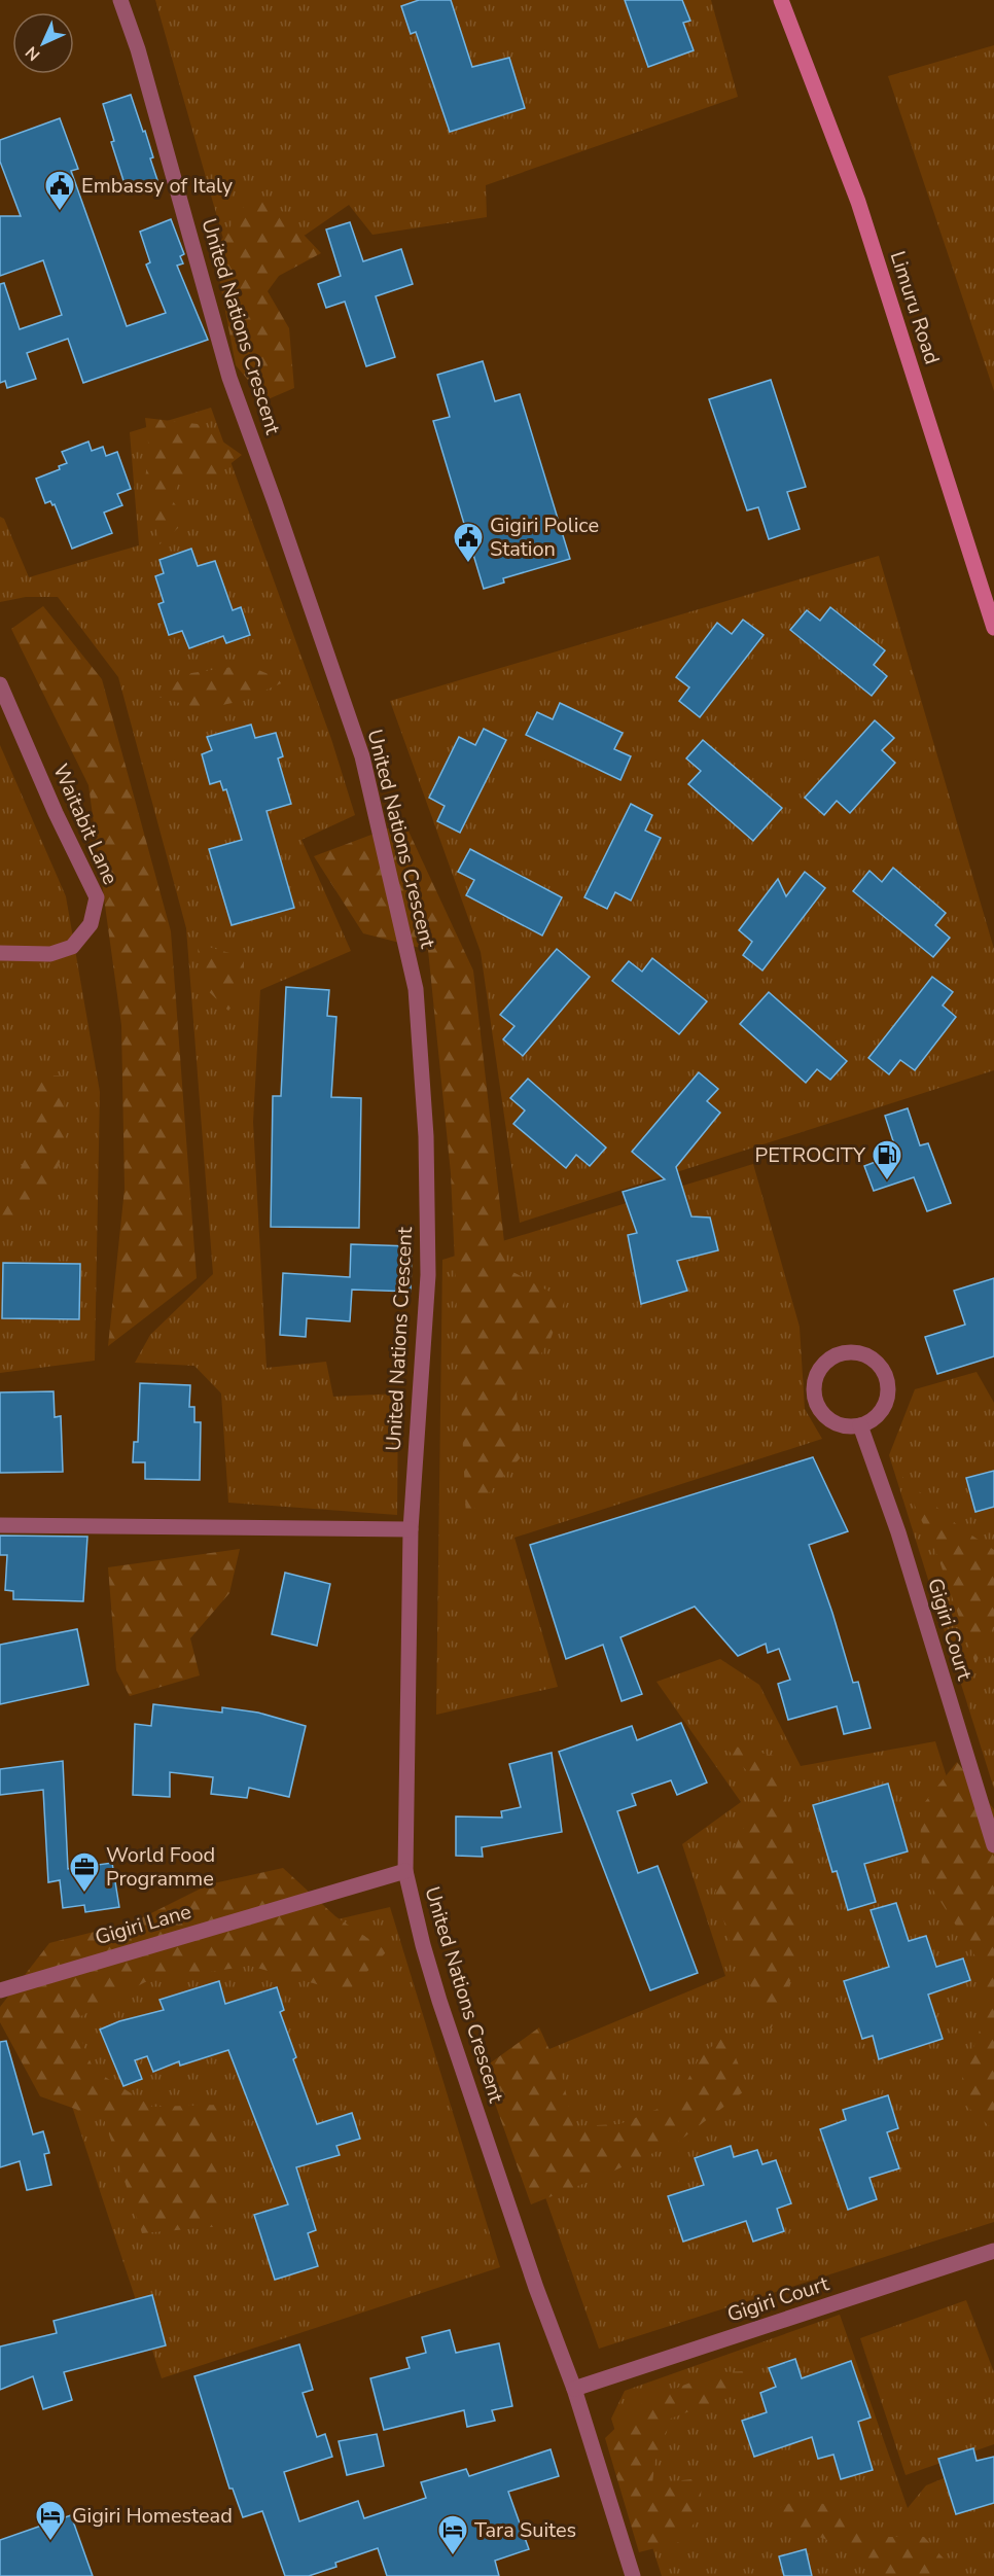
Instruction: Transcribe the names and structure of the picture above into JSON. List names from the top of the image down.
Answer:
{
  "streets": {
    "main road": ["Limuru Road"],
    "street": [
      "United Nations Crescent",
      "Waitabit Lane",
      "Gigiri Court",
      "Gigiri Lane"
    ]
  },
  "crossings": [
    ["United Nations Crescent", "Gigiri Court"],
    ["United Nations Crescent", "Gigiri Lane"]
  ],
  "places": {
    "public building": ["Embassy of Italy", "Gigiri Police Station"],
    "fuel station": ["PETROCITY"],
    "office": ["World Food Programme"],
    "hotel": ["Gigiri Homestead", "Tara Suites"]
  },
  "north": "bottom left"
}
